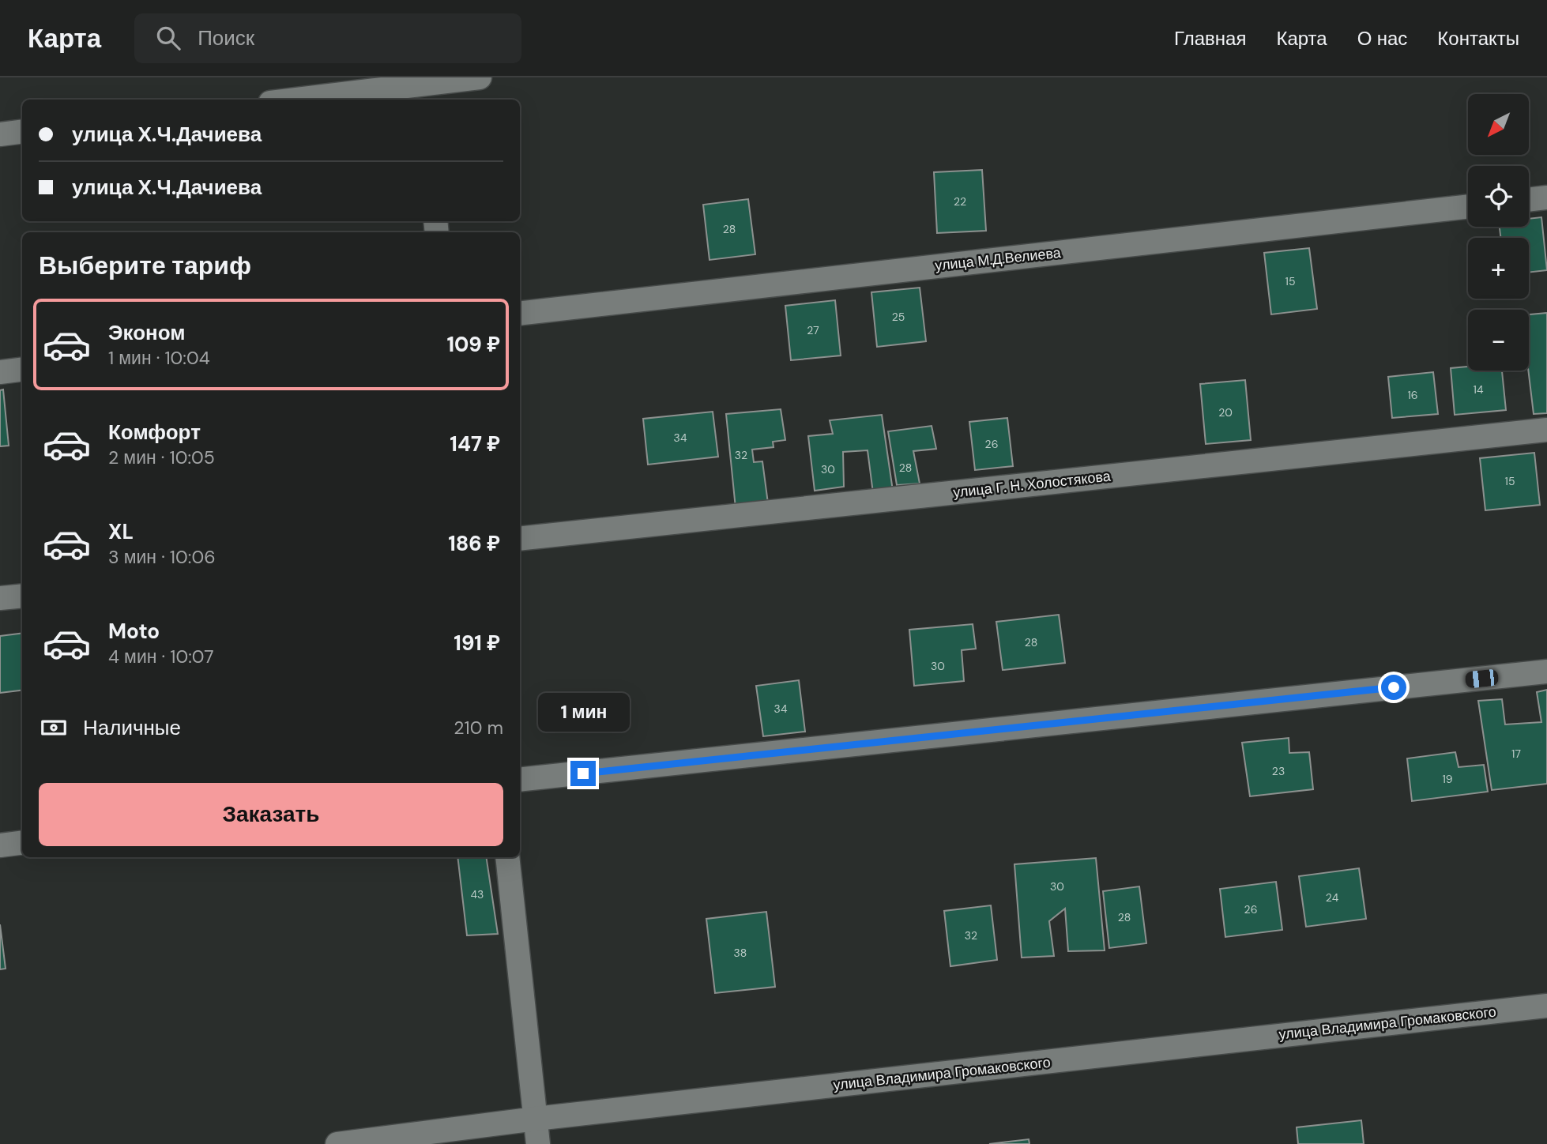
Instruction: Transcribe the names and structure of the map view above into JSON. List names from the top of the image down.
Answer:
{
  "streets": {
    "street": ["улица М.Д.Велиева", "улица Г. Н. Холостякова", "улица Владимира Громаковского"]
  },
  "house_numbers": [
    "22",
    "28",
    "15",
    "25",
    "27",
    "14",
    "16",
    "20",
    "34",
    "26",
    "32",
    "28",
    "30",
    "15",
    "28",
    "30",
    "34",
    "17",
    "23",
    "19",
    "30",
    "43",
    "24",
    "26",
    "28",
    "32",
    "38"
  ],
  "north": "bottom left",
  "page": {
    "header": "Карта",
    "search": "Поиск",
    "nav": [
      "Главная",
      "Карта",
      "О нас",
      "Контакты"
    ],
    "map_buttons": ["+", "−"],
    "banner": ["улица Х.Ч.Дачиева", "улица Х.Ч.Дачиева"],
    "heading": "Выберите тариф",
    "list": [
      {
        "name": "Эконом",
        "note": "1 мин · 10:04",
        "value": "109 ₽"
      },
      {
        "name": "Комфорт",
        "note": "2 мин · 10:05",
        "value": "147 ₽"
      },
      {
        "name": "XL",
        "note": "3 мин · 10:06",
        "value": "186 ₽"
      },
      {
        "name": "Moto",
        "note": "4 мин · 10:07",
        "value": "191 ₽"
      }
    ],
    "bubble": "1 мин",
    "pay": ["Наличные", "210 m"],
    "buttons": "Заказать"
  }
}
